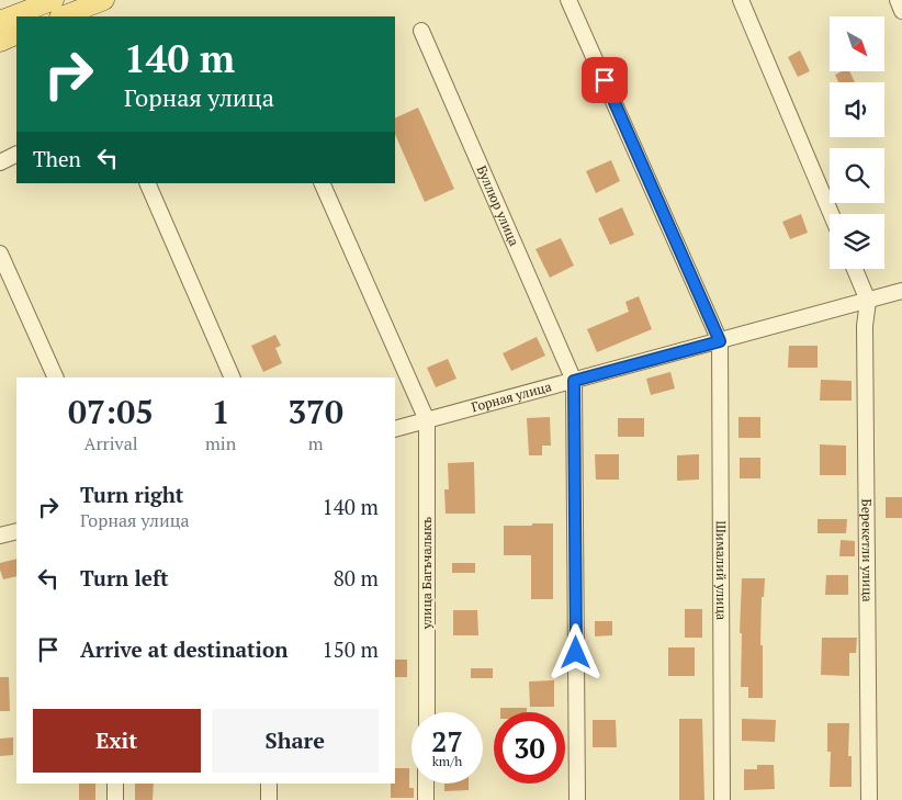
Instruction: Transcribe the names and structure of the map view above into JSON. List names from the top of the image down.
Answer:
{
  "streets": {
    "street": [
      "Буллюр улица",
      "Горная улица",
      "Берекетли улица",
      "Шималий улица",
      "улица Багъчалыкъ"
    ]
  },
  "crossings": [
    ["Буллюр улица", "Горная улица"],
    ["Горная улица", "Берекетли улица"],
    ["Горная улица", "Шималий улица"],
    ["Горная улица", "улица Багъчалыкъ"]
  ],
  "north": "bottom right",
  "page": {
    "turn": ["140 m", "Горная улица"],
    "then": "Then",
    "eta": [
      "07:05",
      "Arrival",
      "1",
      "min",
      "370",
      "m"
    ],
    "list": [
      {
        "name": "Turn right",
        "note": "Горная улица",
        "value": "140 m"
      },
      {
        "name": "Turn left",
        "value": "80 m"
      },
      {
        "name": "Arrive at destination",
        "value": "150 m"
      }
    ],
    "buttons": ["Exit", "Share"],
    "speed": "27 km/h",
    "limit": "30"
  }
}
